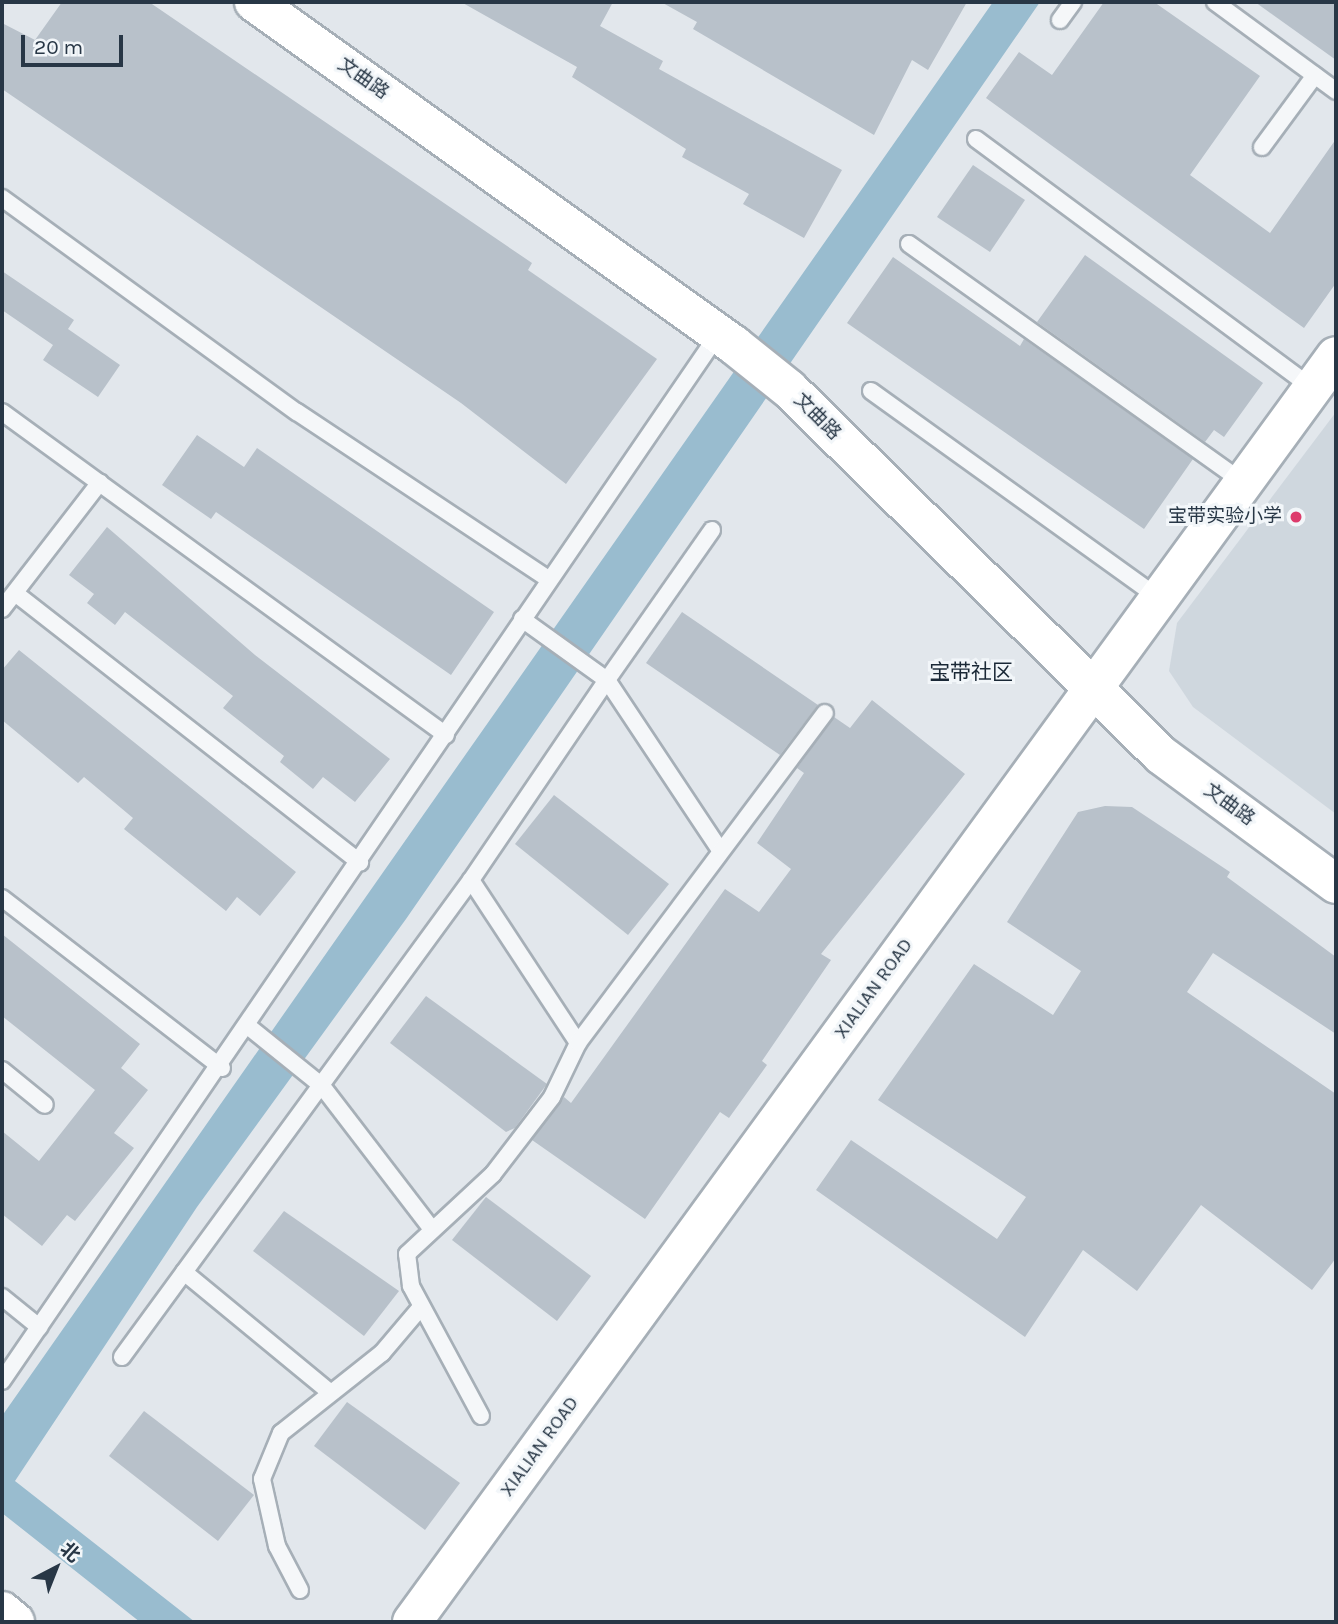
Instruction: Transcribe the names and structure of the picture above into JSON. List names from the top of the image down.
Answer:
{
  "streets": {
    "street": ["文曲路", "XIALIAN ROAD"]
  },
  "crossings": [
    ["文曲路", "XIALIAN ROAD"]
  ],
  "districts": ["宝带社区"],
  "places": ["宝带实验小学"],
  "scale_bar": "20 m",
  "north": "top right"
}
